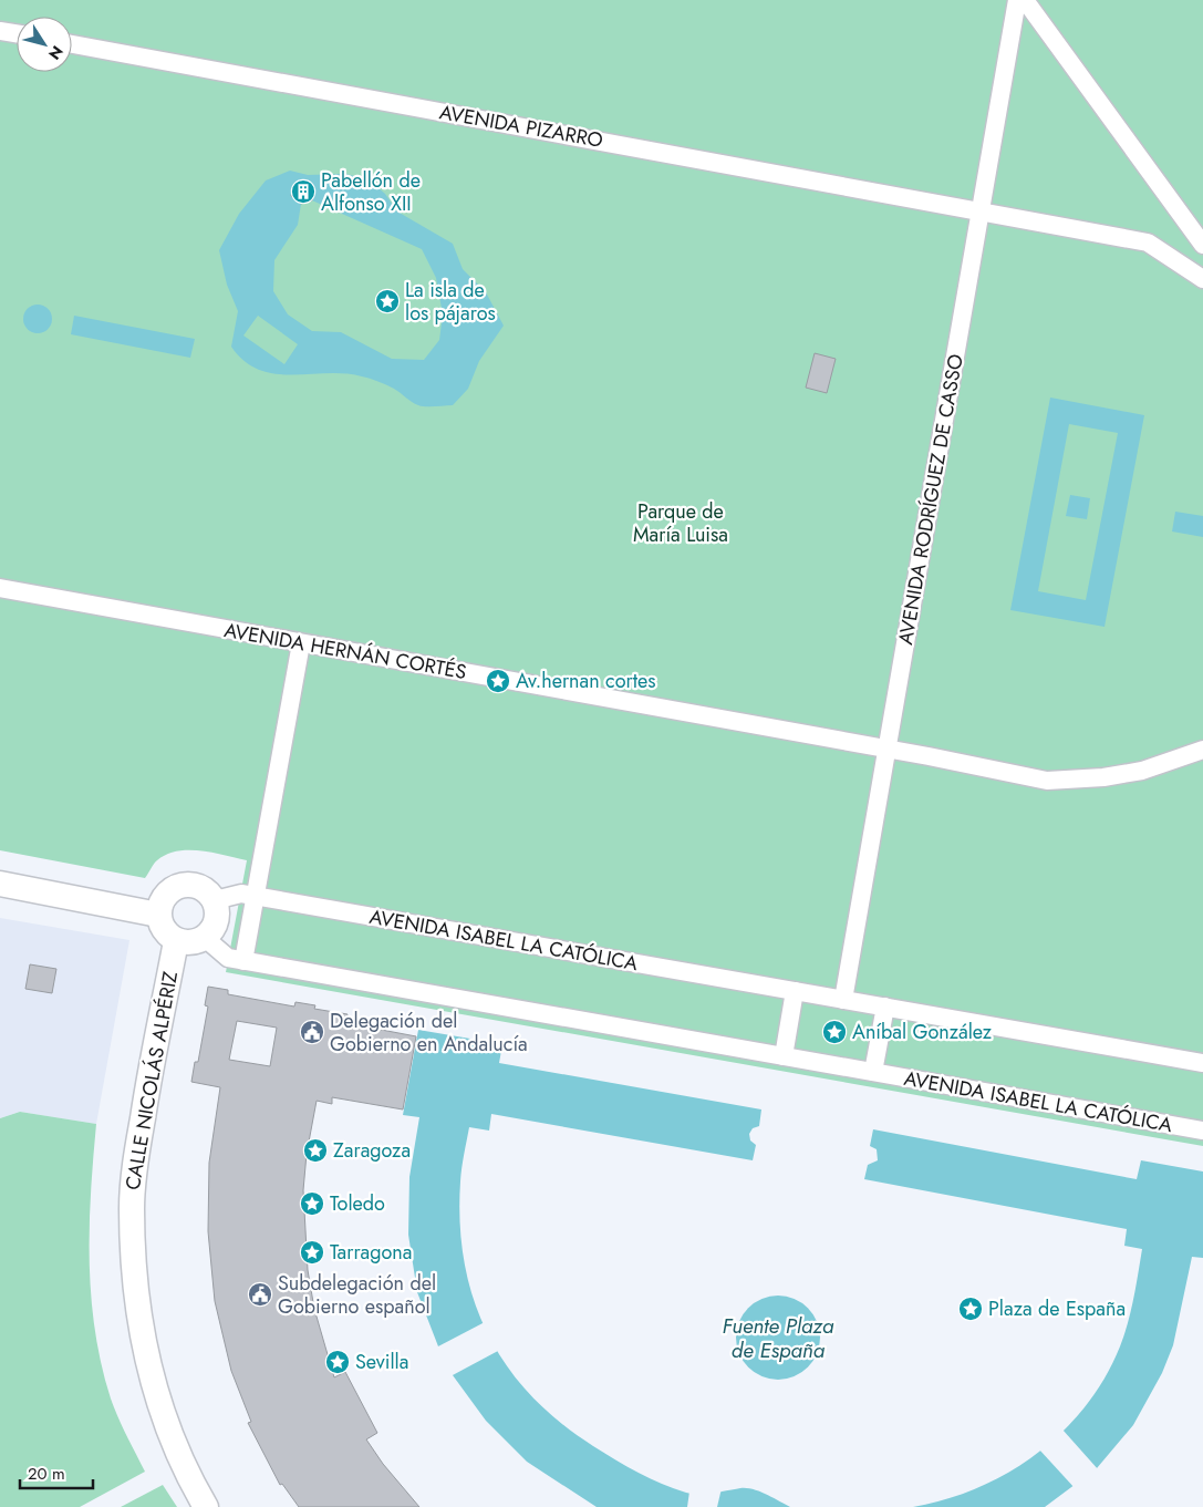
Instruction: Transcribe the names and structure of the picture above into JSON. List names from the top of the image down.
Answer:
{
  "streets": {
    "street": [
      "AVENIDA PIZARRO",
      "AVENIDA RODRÍGUEZ DE CASSO",
      "AVENIDA HERNÁN CORTÉS",
      "AVENIDA ISABEL LA CATÓLICA",
      "CALLE NICOLÁS ALPÉRIZ"
    ]
  },
  "crossings": [
    ["AVENIDA PIZARRO", "AVENIDA RODRÍGUEZ DE CASSO"],
    ["AVENIDA RODRÍGUEZ DE CASSO", "AVENIDA HERNÁN CORTÉS"],
    ["AVENIDA RODRÍGUEZ DE CASSO", "AVENIDA ISABEL LA CATÓLICA"],
    ["AVENIDA ISABEL LA CATÓLICA", "CALLE NICOLÁS ALPÉRIZ"]
  ],
  "water": ["Fuente Plaza de España"],
  "parks": ["Parque de María Luisa"],
  "places": {
    "building": ["Pabellón de Alfonso XII"],
    "place": [
      "La isla de los pájaros",
      "Av.hernan cortes",
      "Aníbal González",
      "Zaragoza",
      "Toledo",
      "Tarragona",
      "Plaza de España",
      "Sevilla"
    ],
    "public building": ["Delegación del Gobierno en Andalucía", "Subdelegación del Gobierno español"]
  },
  "scale_bar": "20 m",
  "north": "bottom right"
}
